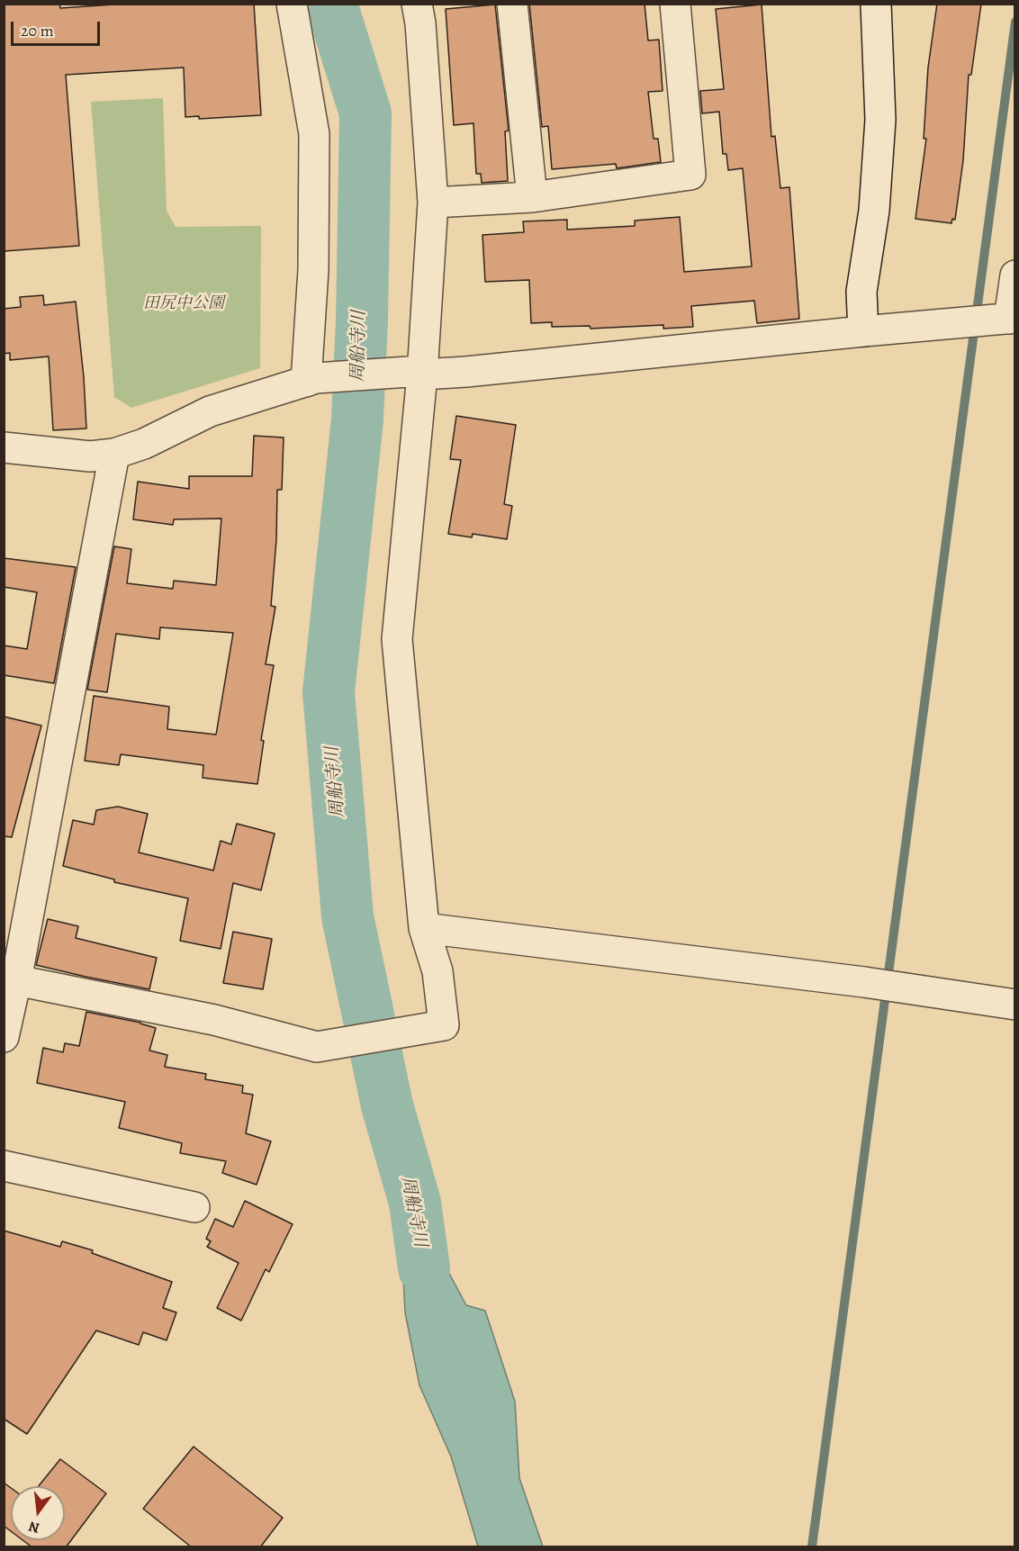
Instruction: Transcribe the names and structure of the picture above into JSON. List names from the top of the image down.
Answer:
{
  "water": ["周船寺川"],
  "parks": ["田尻中公園"],
  "scale_bar": "20 m",
  "north": "bottom"
}
